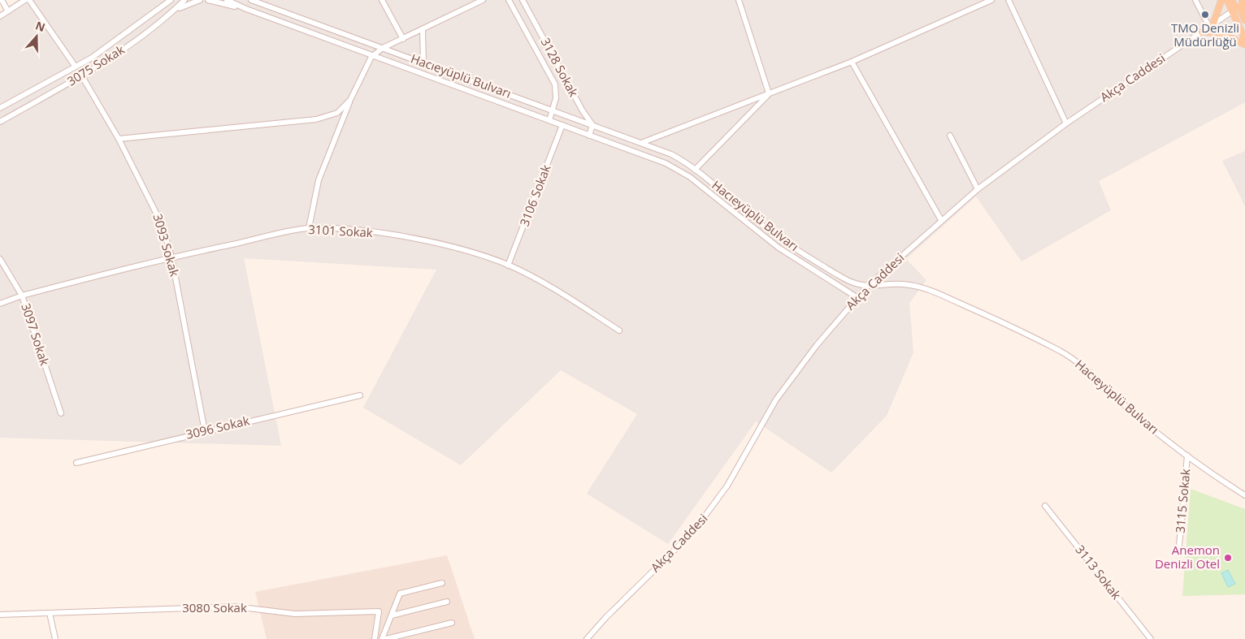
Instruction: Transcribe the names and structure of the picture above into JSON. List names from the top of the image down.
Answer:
{
  "streets": {
    "street": [
      "3075 Sokak",
      "3128 Sokak",
      "Hacıeyüplü Bulvarı",
      "Akça Caddesi",
      "3106 Sokak",
      "3101 Sokak",
      "3093 Sokak",
      "3097 Sokak",
      "3096 Sokak",
      "3115 Sokak",
      "3113 Sokak",
      "3080 Sokak"
    ]
  },
  "crossings": [
    ["3075 Sokak", "3093 Sokak"],
    ["3128 Sokak", "Hacıeyüplü Bulvarı"],
    ["Hacıeyüplü Bulvarı", "Akça Caddesi"],
    ["Hacıeyüplü Bulvarı", "3106 Sokak"],
    ["Hacıeyüplü Bulvarı", "3115 Sokak"],
    ["3106 Sokak", "3101 Sokak"],
    ["3101 Sokak", "3093 Sokak"],
    ["3101 Sokak", "3097 Sokak"],
    ["3093 Sokak", "3096 Sokak"]
  ],
  "places": ["TMO Denizli Müdürlüğü", "Anemon Denizli Otel"],
  "north": "top"
}
